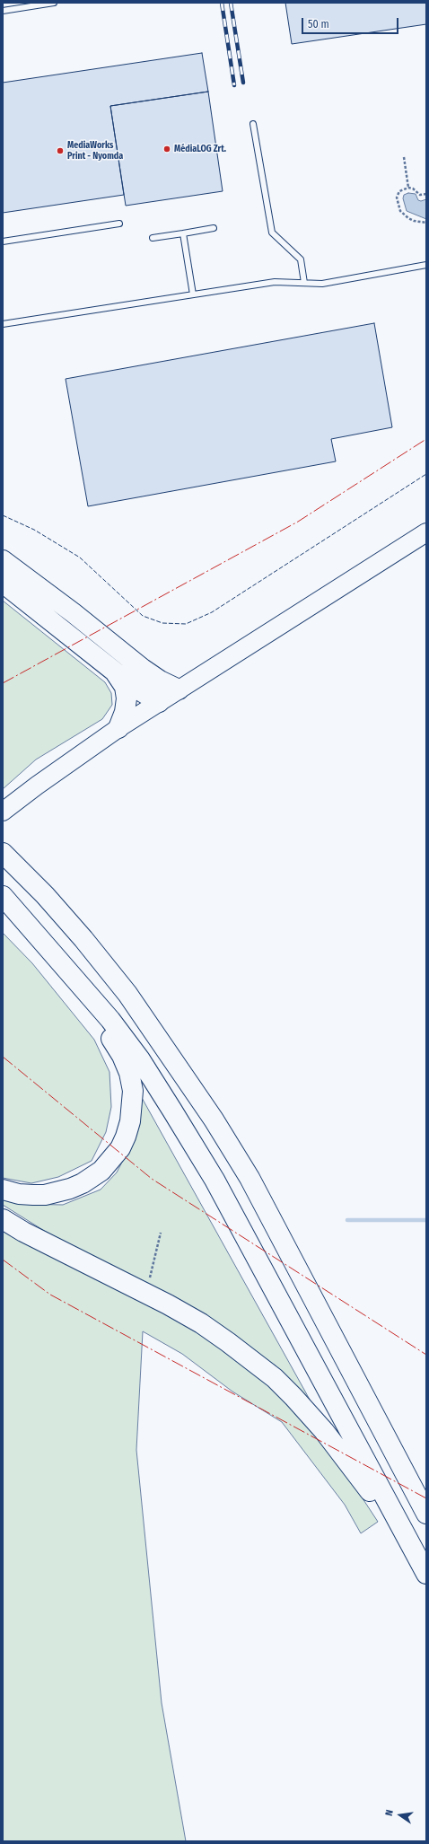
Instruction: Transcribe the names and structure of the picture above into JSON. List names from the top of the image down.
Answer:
{
  "places": ["MédiaLOG Zrt.", "MediaWorks Print - Nyomda"],
  "scale_bar": "50 m",
  "north": "left"
}
